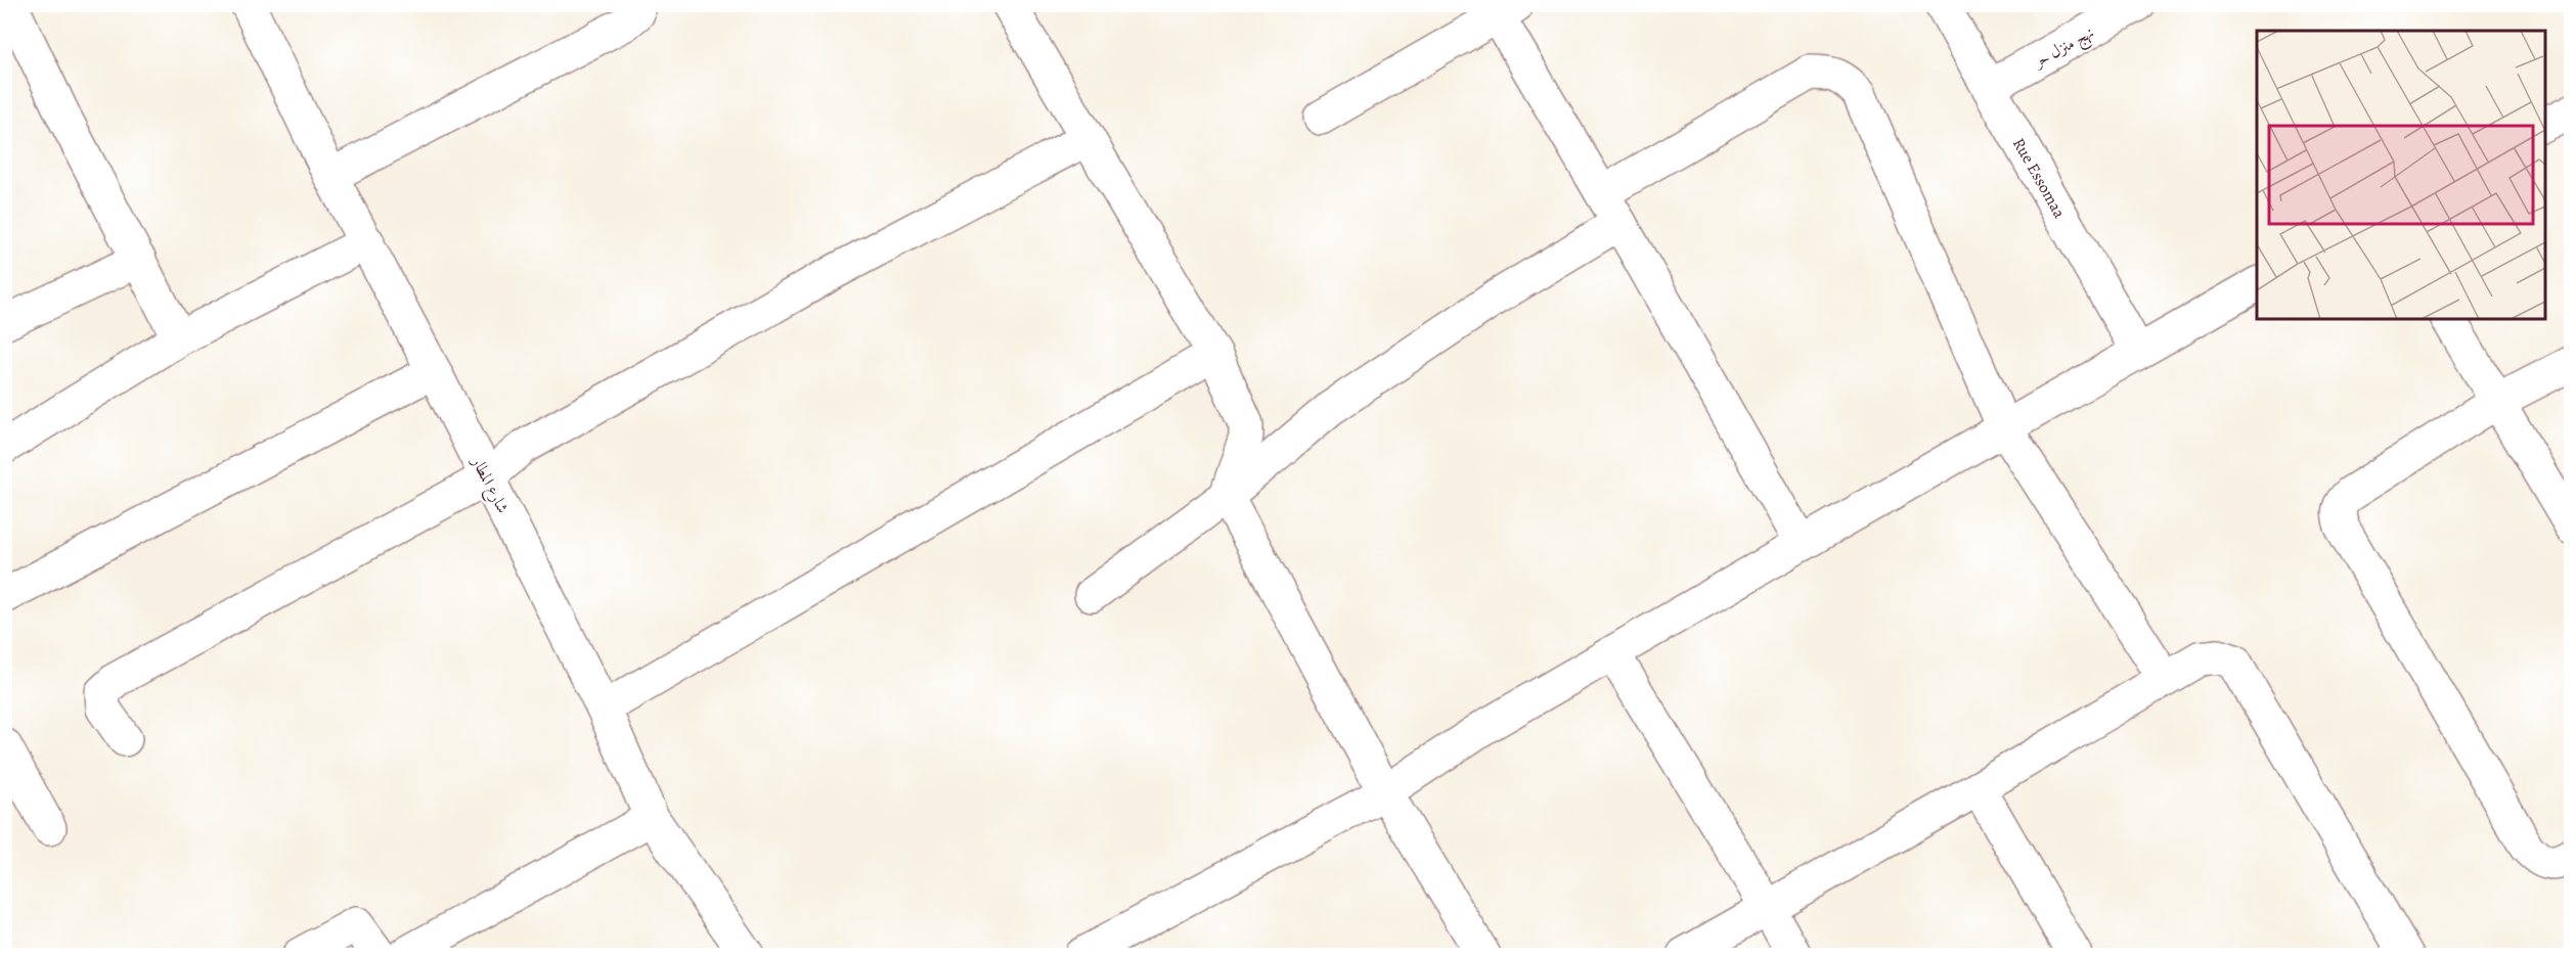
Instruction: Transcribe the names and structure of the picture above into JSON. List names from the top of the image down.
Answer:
{
  "streets": {
    "street": ["نهج منزل حر", "Rue Essomaa", "شارع المطار"]
  },
  "crossings": [
    ["نهج منزل حر", "Rue Essomaa"]
  ]
}
